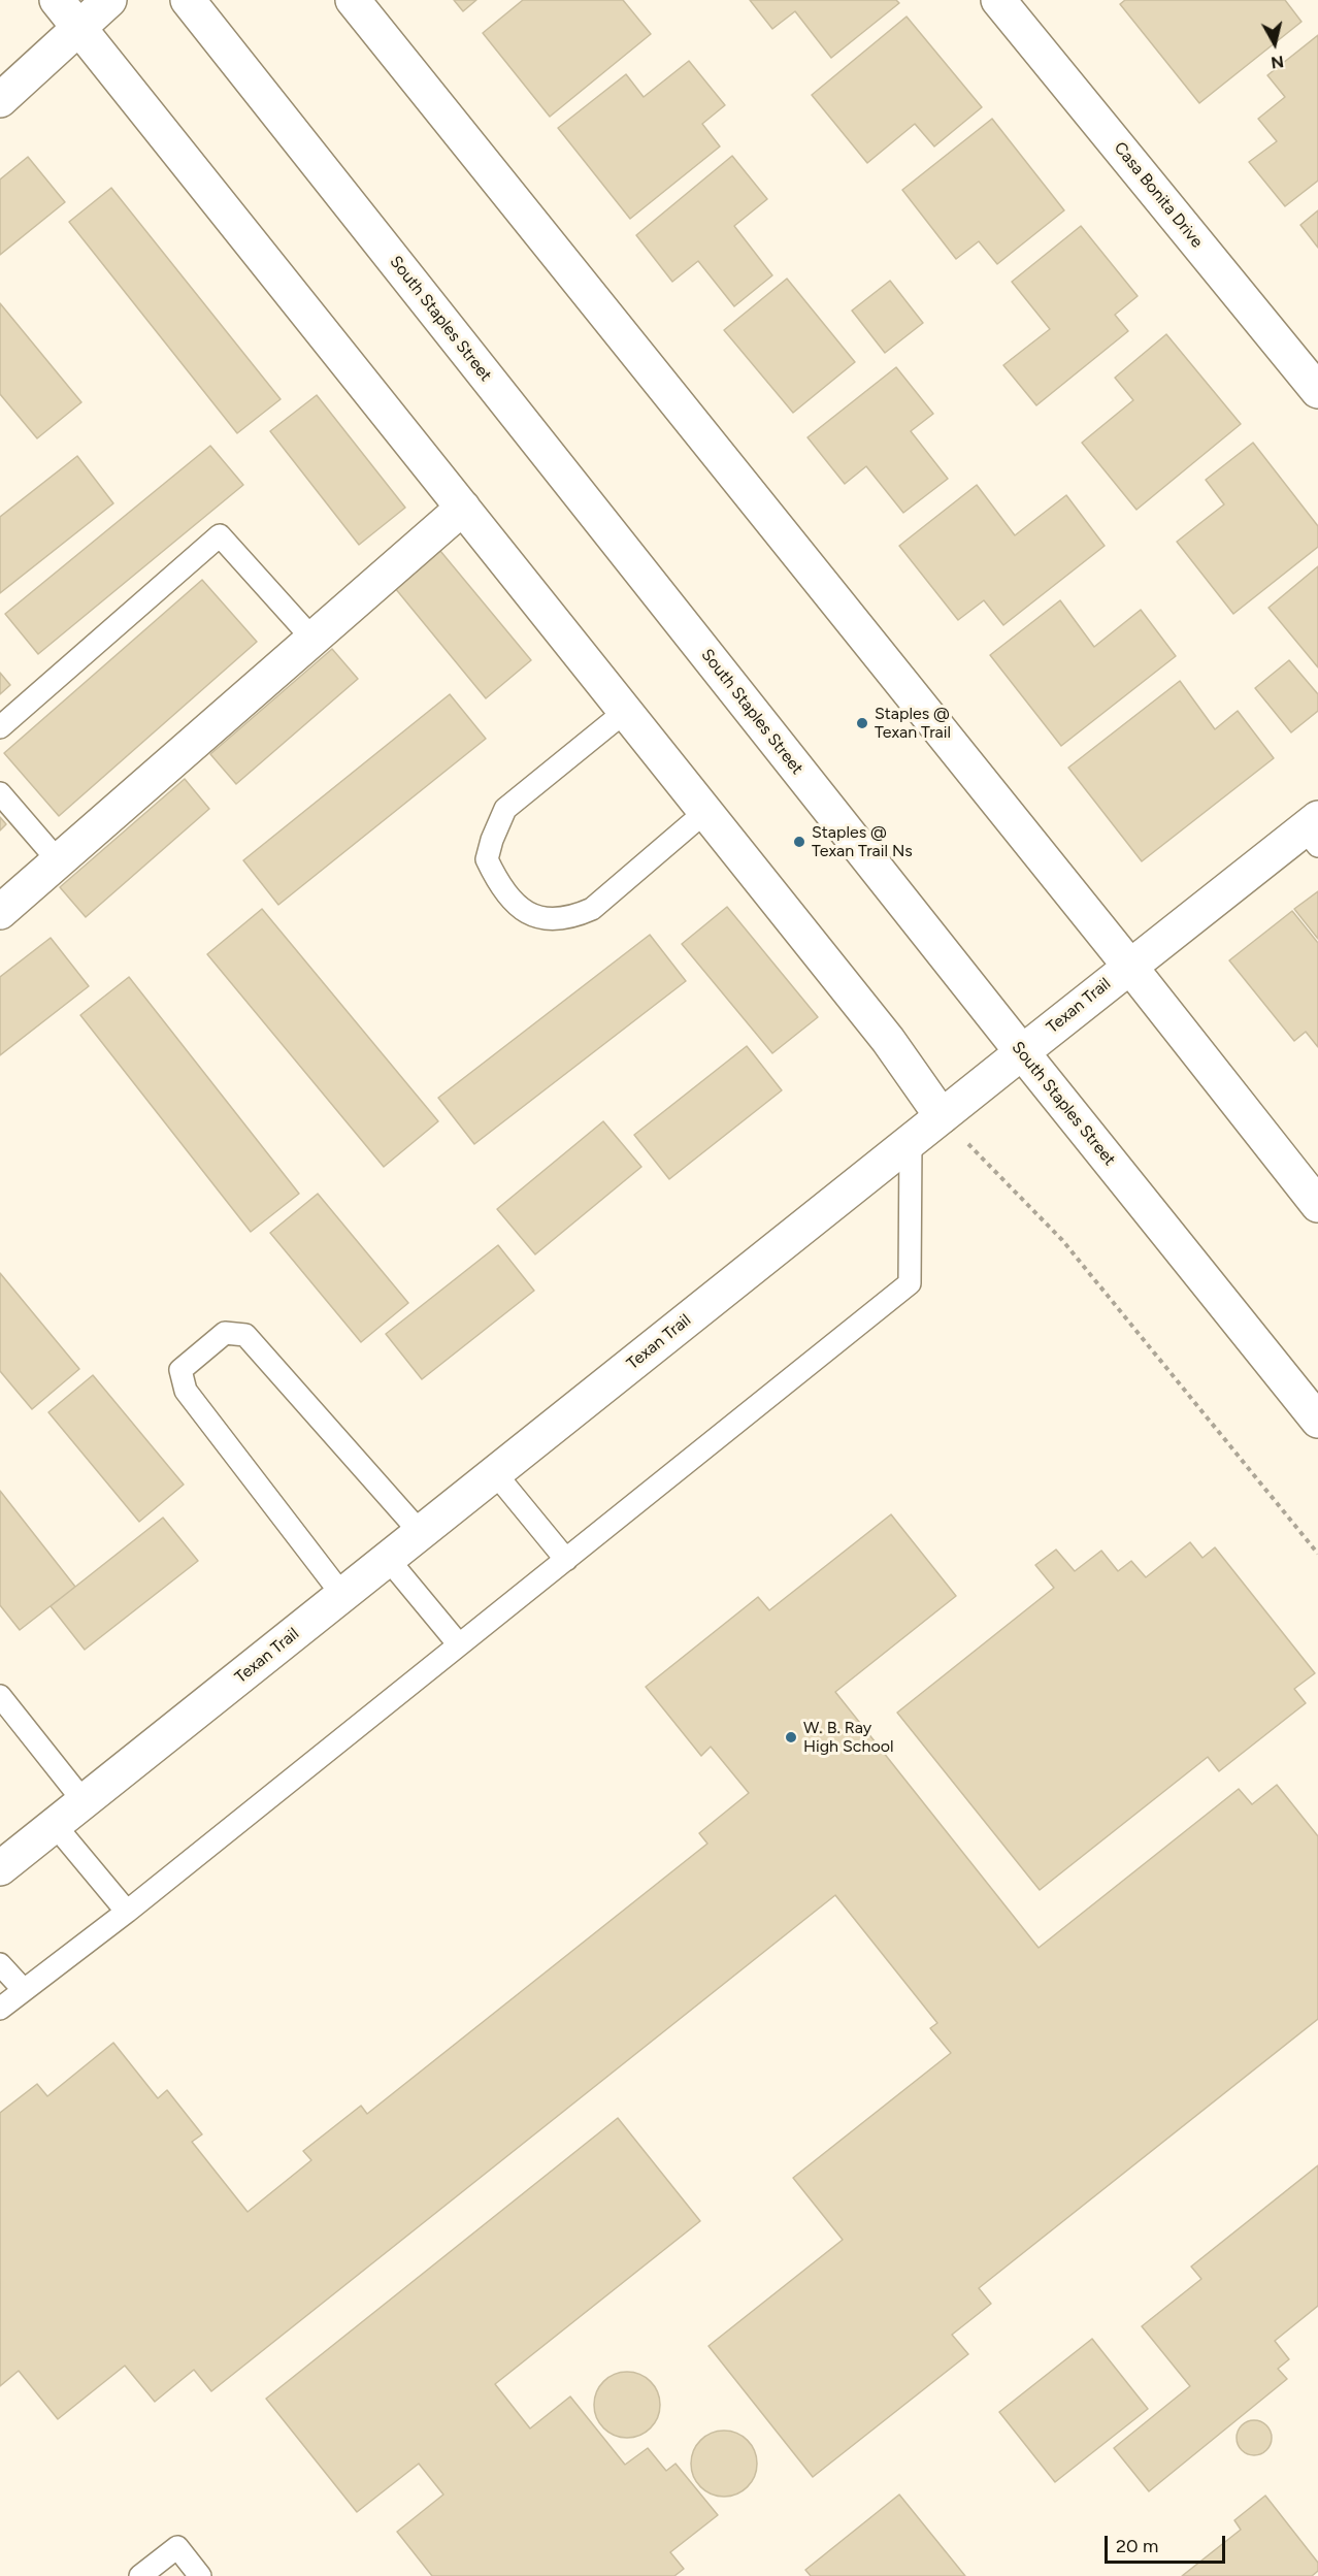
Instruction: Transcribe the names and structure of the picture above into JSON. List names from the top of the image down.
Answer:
{
  "streets": {
    "street": ["Casa Bonita Drive", "South Staples Street", "Texan Trail"]
  },
  "crossings": [
    ["South Staples Street", "Texan Trail"]
  ],
  "places": ["Staples @ Texan Trail", "Staples @ Texan Trail Ns", "W. B. Ray High School"],
  "scale_bar": "20 m",
  "north": "bottom"
}
